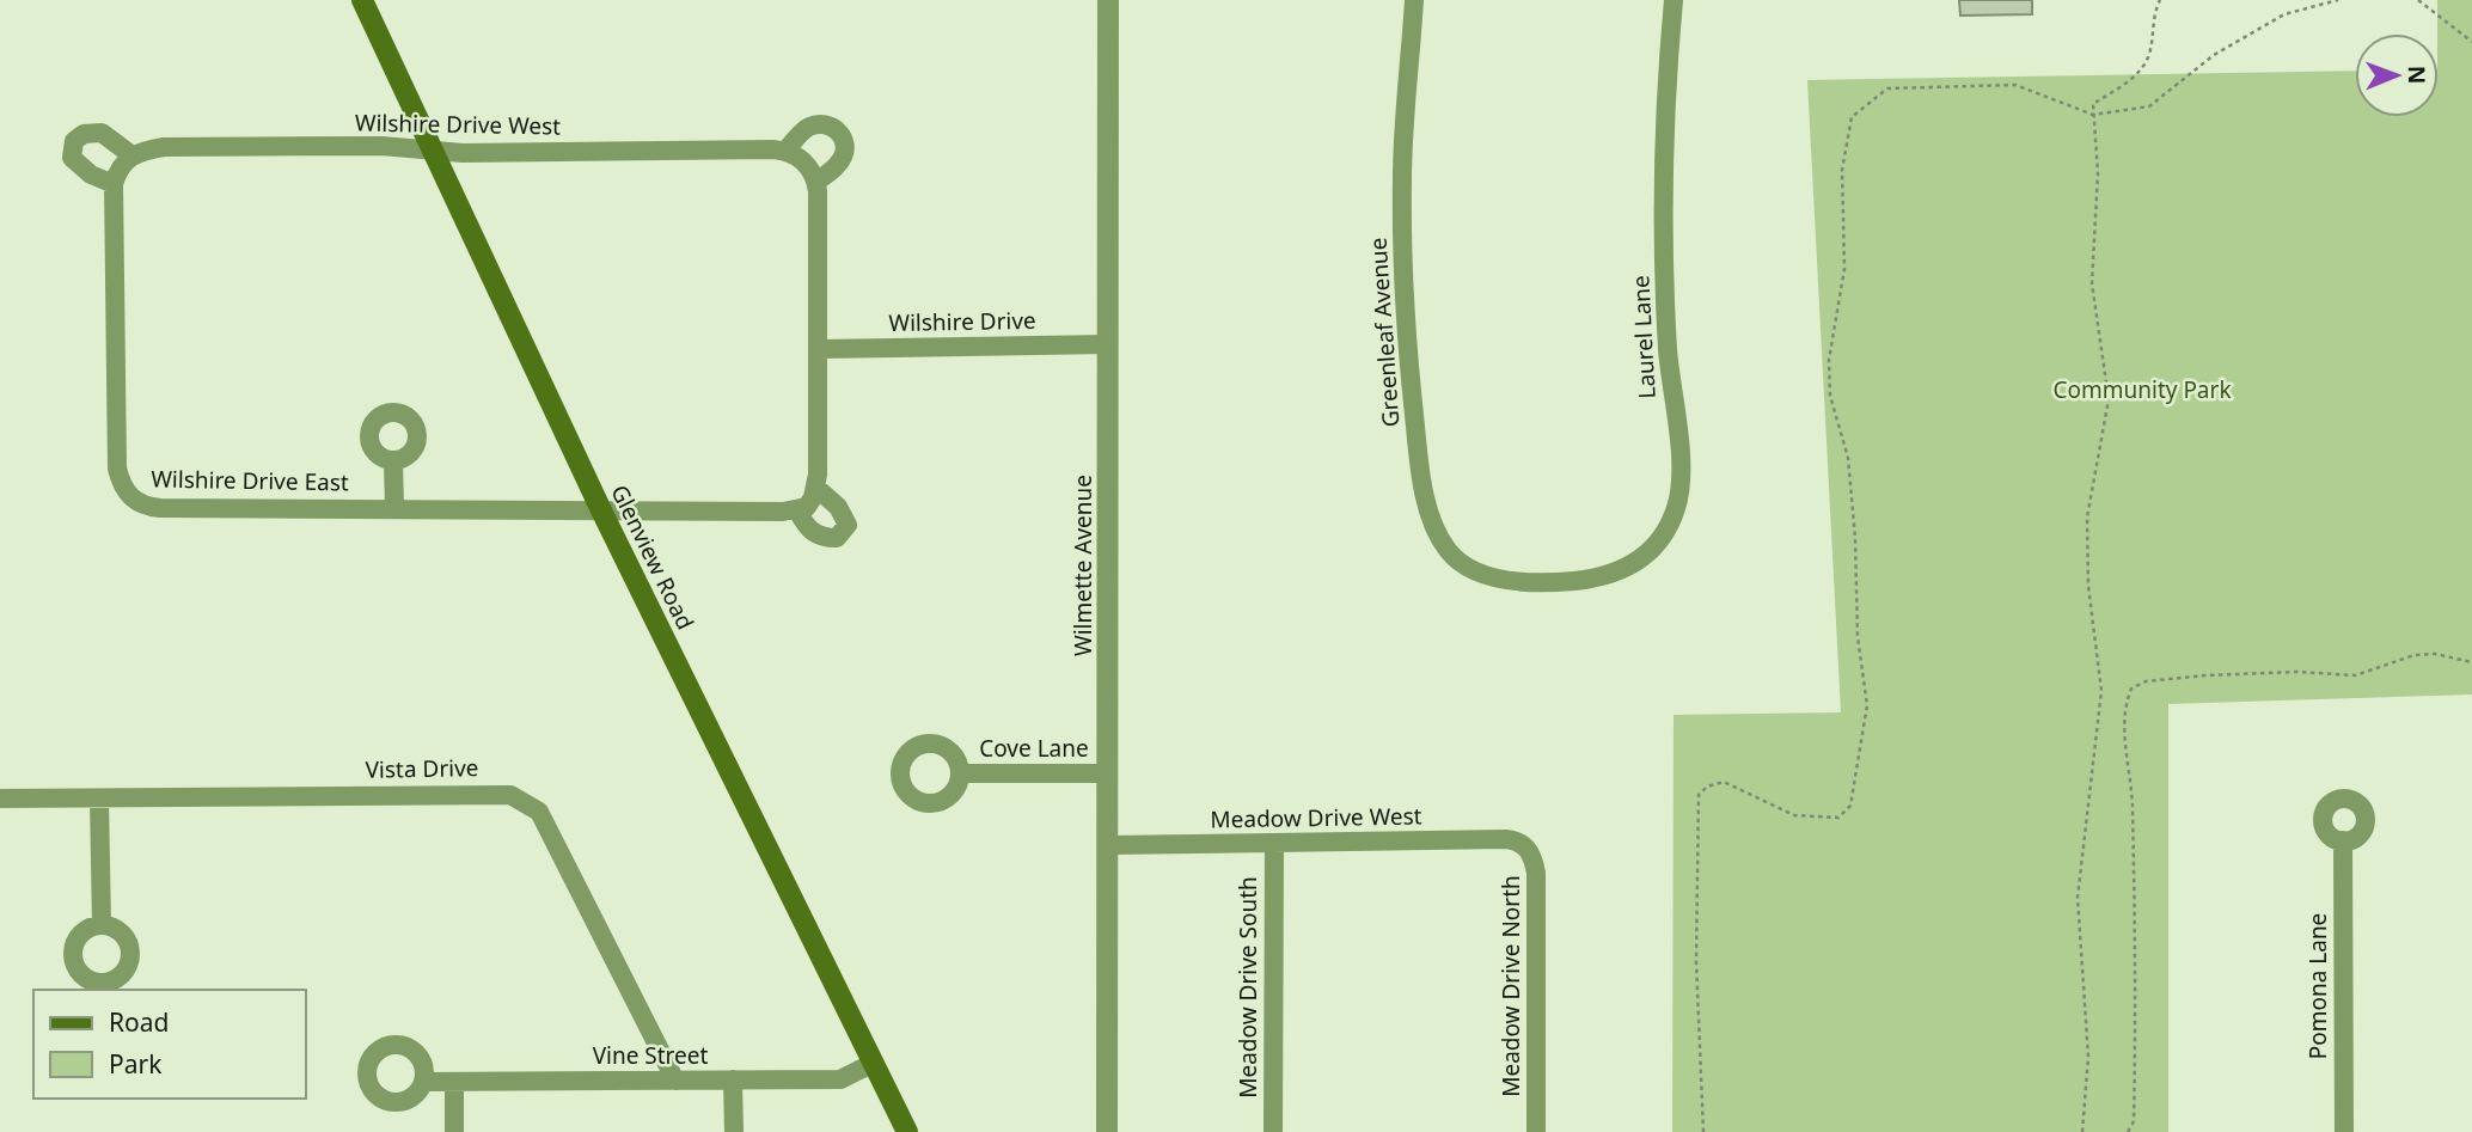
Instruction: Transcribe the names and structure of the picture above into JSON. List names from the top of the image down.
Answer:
{
  "streets": {
    "main road": ["Glenview Road"],
    "street": [
      "Wilshire Drive West",
      "Wilshire Drive",
      "Greenleaf Avenue",
      "Laurel Lane",
      "Wilshire Drive East",
      "Wilmette Avenue",
      "Cove Lane",
      "Vista Drive",
      "Meadow Drive West",
      "Meadow Drive North",
      "Pomona Lane",
      "Meadow Drive South",
      "Vine Street"
    ]
  },
  "crossings": [
    ["Wilshire Drive West", "Glenview Road"],
    ["Wilshire Drive", "Wilmette Avenue"],
    ["Greenleaf Avenue", "Laurel Lane"],
    ["Wilshire Drive East", "Glenview Road"],
    ["Glenview Road", "Vine Street"],
    ["Wilmette Avenue", "Cove Lane"],
    ["Wilmette Avenue", "Meadow Drive West"],
    ["Vista Drive", "Vine Street"],
    ["Meadow Drive West", "Meadow Drive North"],
    ["Meadow Drive West", "Meadow Drive South"]
  ],
  "parks": ["Community Park"],
  "legend": ["Road", "Park"],
  "north": "right"
}
